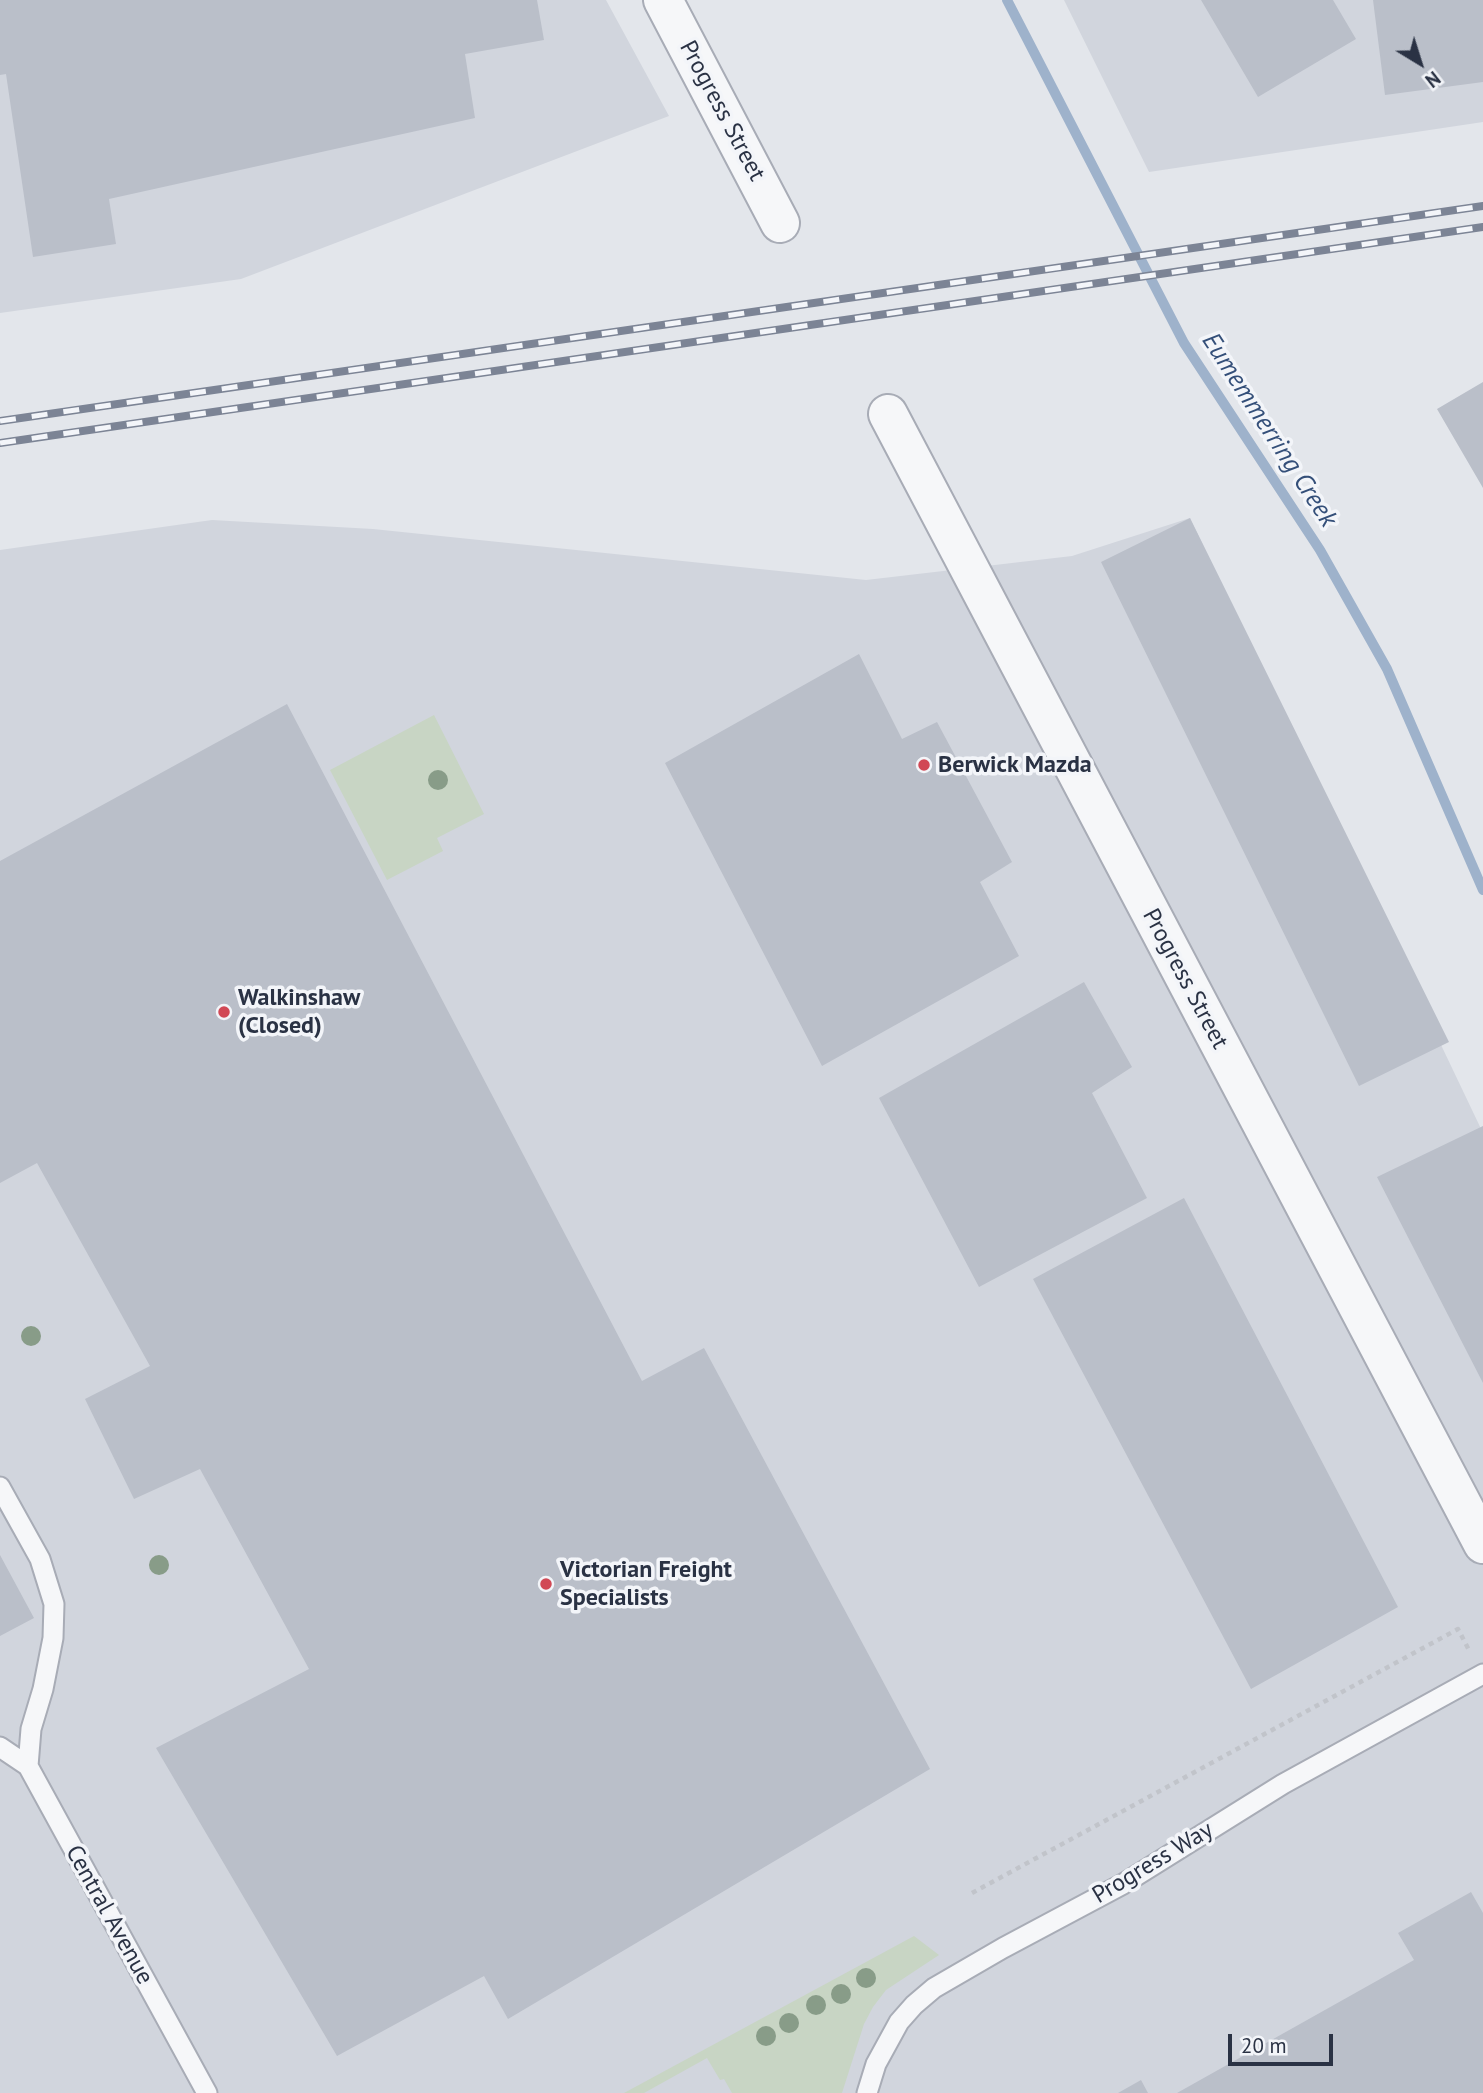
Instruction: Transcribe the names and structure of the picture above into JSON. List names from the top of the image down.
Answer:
{
  "streets": {
    "street": ["Progress Street"],
    "lane": ["Progress Way", "Central Avenue"]
  },
  "water": ["Eumemmerring Creek"],
  "places": ["Berwick Mazda", "Walkinshaw (Closed)", "Victorian Freight Specialists"],
  "scale_bar": "20 m",
  "north": "bottom right"
}
